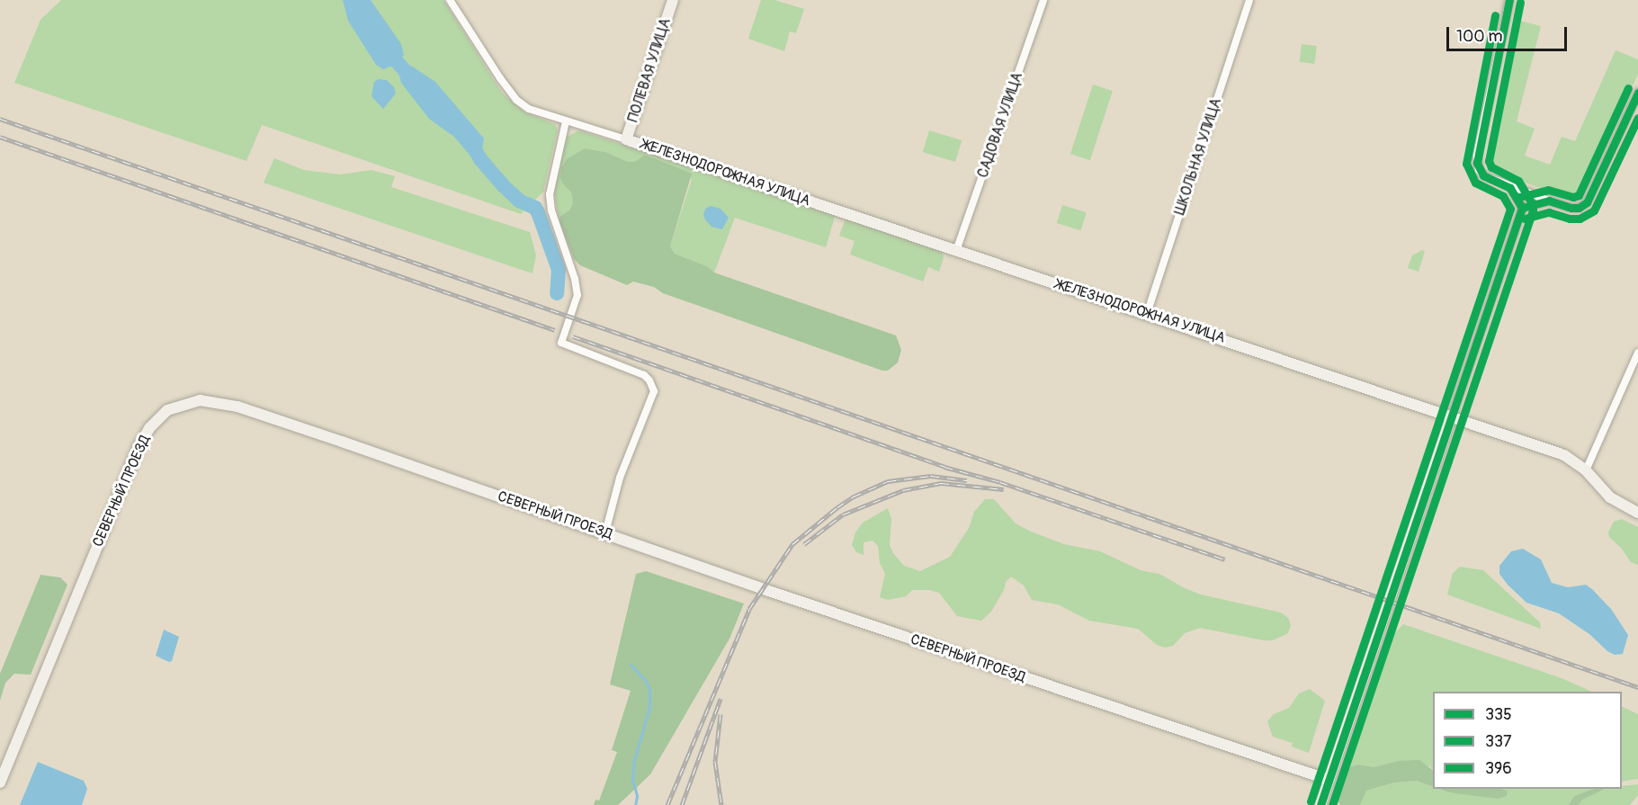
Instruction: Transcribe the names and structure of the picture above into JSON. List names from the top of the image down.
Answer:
{
  "streets": {
    "street": [
      "ПОЛЕВАЯ УЛИЦА",
      "САДОВАЯ УЛИЦА",
      "ШКОЛЬНАЯ УЛИЦА",
      "ЖЕЛЕЗНОДОРОЖНАЯ УЛИЦА",
      "СЕВЕРНЫЙ ПРОЕЗД"
    ]
  },
  "crossings": [
    ["ПОЛЕВАЯ УЛИЦА", "ЖЕЛЕЗНОДОРОЖНАЯ УЛИЦА"],
    ["САДОВАЯ УЛИЦА", "ЖЕЛЕЗНОДОРОЖНАЯ УЛИЦА"],
    ["ШКОЛЬНАЯ УЛИЦА", "ЖЕЛЕЗНОДОРОЖНАЯ УЛИЦА"]
  ],
  "lines": ["transit line 335", "transit line 337", "transit line 396"],
  "legend": ["335", "337", "396"],
  "scale_bar": "100 m"
}
